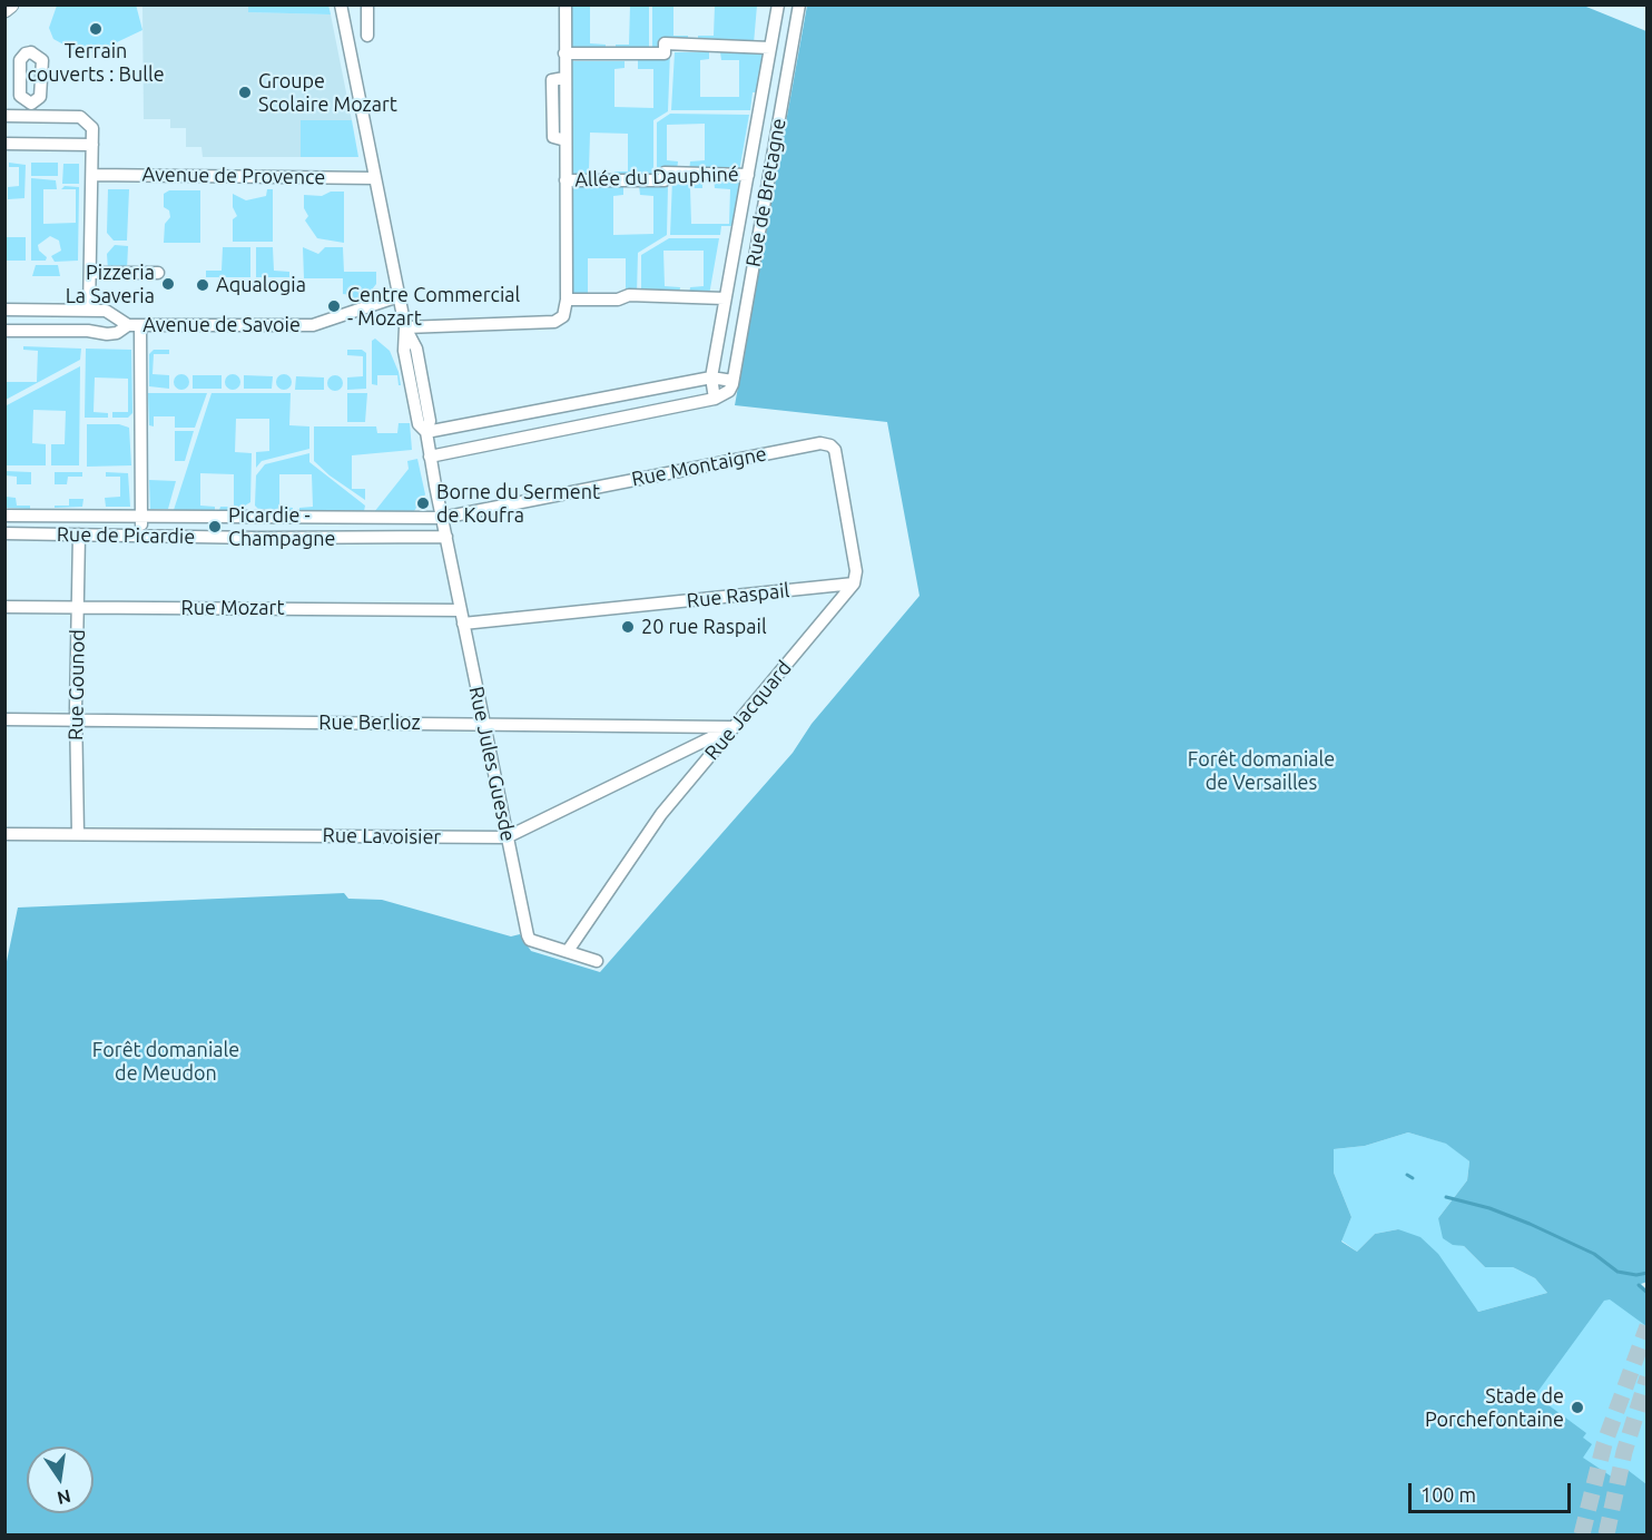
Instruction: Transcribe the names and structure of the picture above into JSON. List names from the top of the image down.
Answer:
{
  "streets": {
    "street": [
      "Avenue de Provence",
      "Allée du Dauphiné",
      "Rue de Bretagne",
      "Avenue de Savoie",
      "Rue Montaigne",
      "Rue de Picardie",
      "Rue Raspail",
      "Rue Mozart",
      "Rue Gounod",
      "Rue Jacquard",
      "Rue Berlioz",
      "Rue Jules Guesde",
      "Rue Lavoisier"
    ]
  },
  "crossings": [
    ["Avenue de Provence", "Rue Jules Guesde"],
    ["Allée du Dauphiné", "Rue de Bretagne"],
    ["Avenue de Savoie", "Rue Jules Guesde"],
    ["Rue Montaigne", "Rue Raspail"],
    ["Rue Montaigne", "Rue Jacquard"],
    ["Rue Montaigne", "Rue Jules Guesde"],
    ["Rue de Picardie", "Rue Gounod"],
    ["Rue de Picardie", "Rue Jules Guesde"],
    ["Rue Raspail", "Rue Jacquard"],
    ["Rue Raspail", "Rue Jules Guesde"],
    ["Rue Mozart", "Rue Gounod"],
    ["Rue Mozart", "Rue Jules Guesde"],
    ["Rue Gounod", "Rue Berlioz"],
    ["Rue Gounod", "Rue Lavoisier"],
    ["Rue Jacquard", "Rue Berlioz"],
    ["Rue Jacquard", "Rue Jules Guesde"],
    ["Rue Jacquard", "Rue Lavoisier"],
    ["Rue Berlioz", "Rue Jules Guesde"],
    ["Rue Berlioz", "Rue Lavoisier"],
    ["Rue Jules Guesde", "Rue Lavoisier"]
  ],
  "parks": ["Forêt domaniale de Versailles", "Forêt domaniale de Meudon"],
  "places": [
    "Terrain couverts : Bulle",
    "Groupe Scolaire Mozart",
    "Pizzeria La Saveria",
    "Aqualogia",
    "Centre Commercial - Mozart",
    "Borne du Serment de Koufra",
    "Picardie - Champagne",
    "20 rue Raspail",
    "Stade de Porchefontaine"
  ],
  "scale_bar": "100 m",
  "north": "bottom"
}
